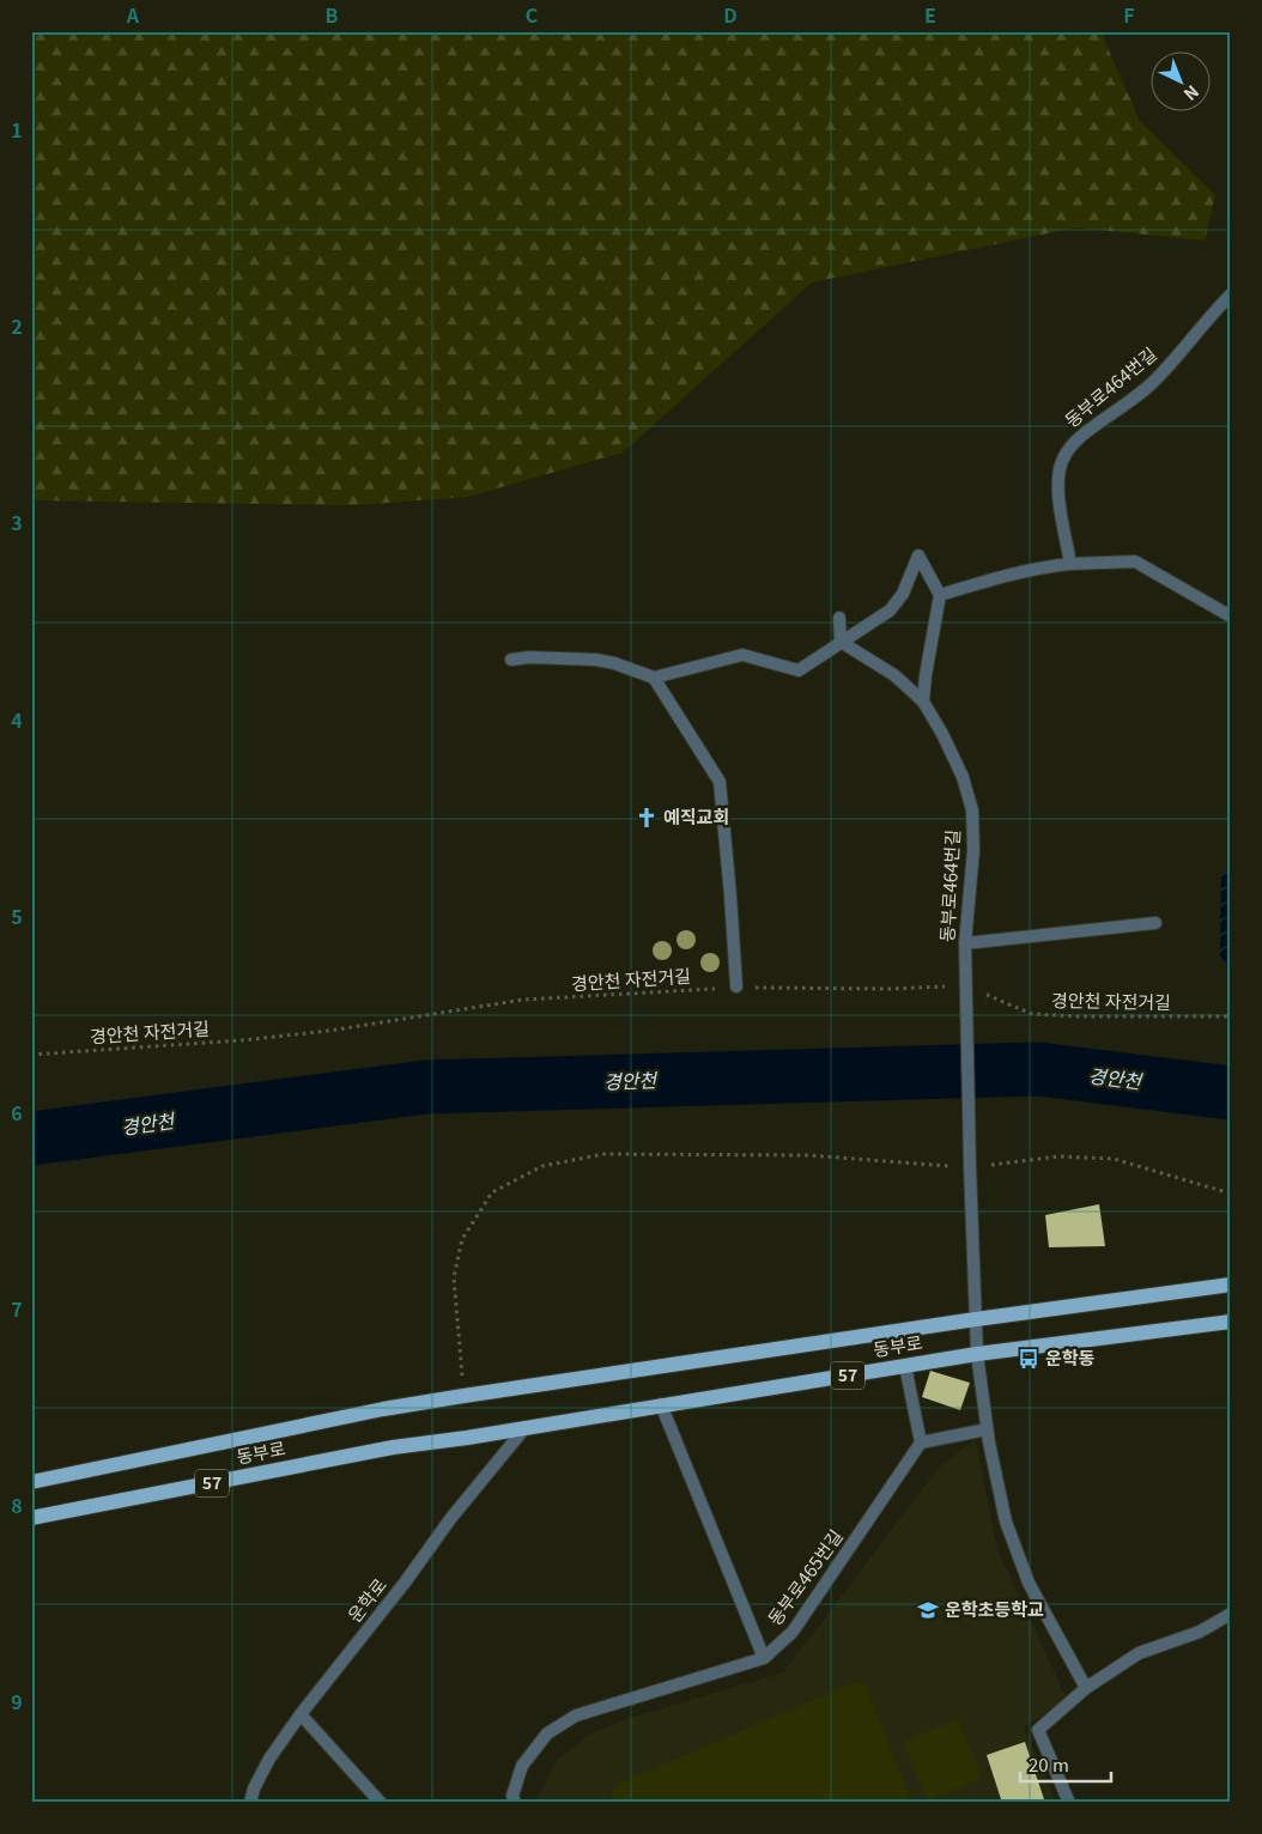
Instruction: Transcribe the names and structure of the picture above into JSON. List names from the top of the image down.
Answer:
{
  "streets": {
    "main road": ["동부로", "57"],
    "street": ["동부로464번길", "동부로465번길", "운학로"],
    "path": ["경안천 자전거길"]
  },
  "crossings": [
    ["동부로464번길", "경안천 자전거길"],
    ["동부로", "운학로"]
  ],
  "water": ["경안천"],
  "places": {
    "church": ["예직교회"],
    "bus stop": ["운학동"],
    "school or university": ["운학초등학교"]
  },
  "scale_bar": "20 m",
  "north": "bottom right",
  "grid": {
    "columns": [
      "A",
      "B",
      "C",
      "D",
      "E",
      "F"
    ],
    "rows": [
      "1",
      "2",
      "3",
      "4",
      "5",
      "6",
      "7",
      "8",
      "9"
    ]
  }
}
